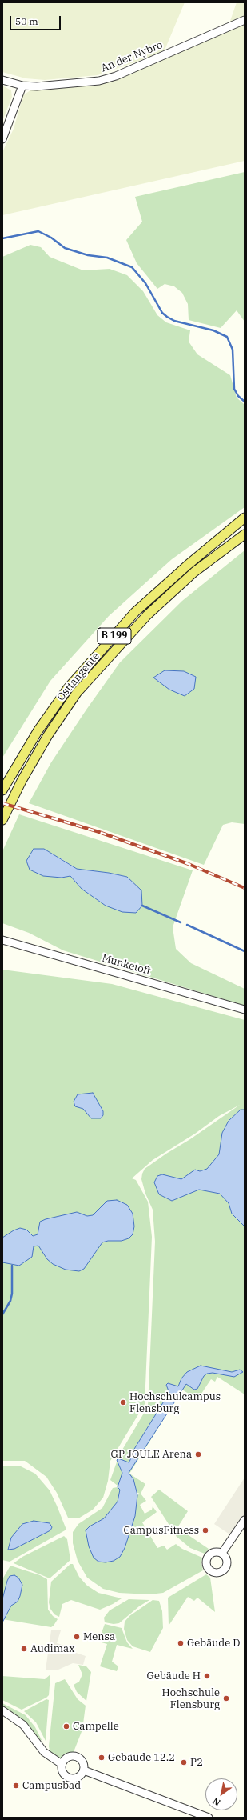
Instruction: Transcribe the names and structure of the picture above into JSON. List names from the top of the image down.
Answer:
{
  "streets": {
    "main road": ["B 199", "Osttangente"],
    "street": ["An der Nybro", "Munketoft"]
  },
  "places": [
    "Hochschulcampus Flensburg",
    "GP JOULE Arena",
    "CampusFitness",
    "Mensa",
    "Gebäude D",
    "Audimax",
    "Gebäude H",
    "Hochschule Flensburg",
    "Campelle",
    "Gebäude 12.2",
    "P2",
    "Campusbad"
  ],
  "scale_bar": "50 m",
  "north": "bottom left"
}
